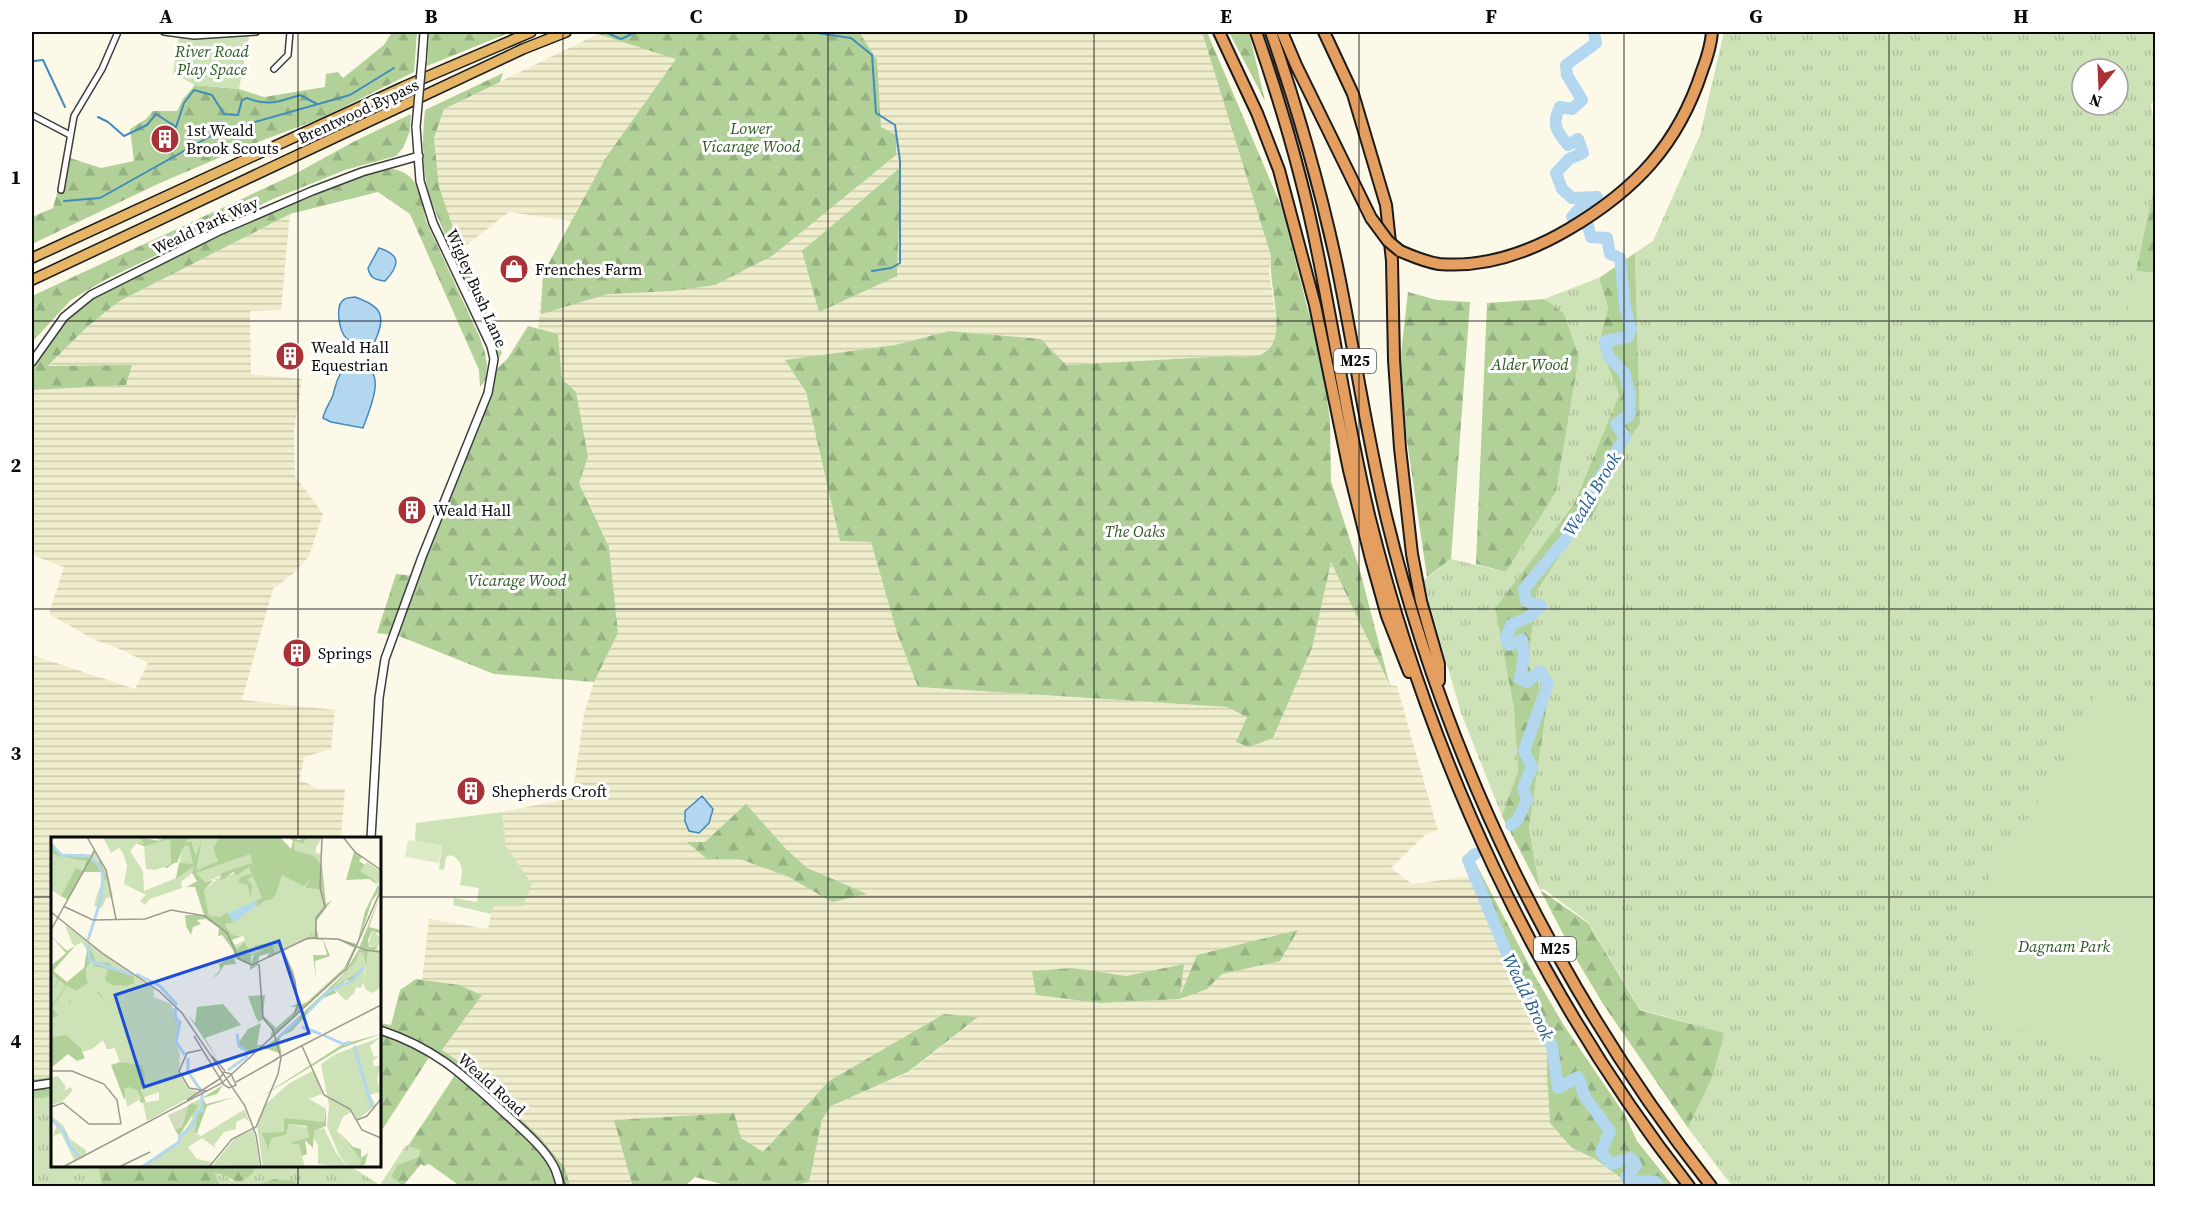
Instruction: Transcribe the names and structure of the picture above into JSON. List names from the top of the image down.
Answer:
{
  "streets": {
    "highway": ["Brentwood Bypass", "M25"],
    "street": ["Weald Park Way", "Wigley Bush Lane", "Weald Road"]
  },
  "crossings": [
    ["Weald Park Way", "Wigley Bush Lane"]
  ],
  "water": ["Weald Brook"],
  "parks": [
    "River Road Play Space",
    "Lower Vicarage Wood",
    "Alder Wood",
    "The Oaks",
    "Vicarage Wood",
    "Dagnam Park"
  ],
  "places": {
    "building": [
      "1st Weald Brook Scouts",
      "Weald Hall Equestrian",
      "Weald Hall",
      "Springs",
      "Shepherds Croft"
    ],
    "shop": ["Frenches Farm"]
  },
  "north": "bottom",
  "grid": {
    "columns": [
      "A",
      "B",
      "C",
      "D",
      "E",
      "F",
      "G",
      "H"
    ],
    "rows": [
      "1",
      "2",
      "3",
      "4"
    ]
  }
}
